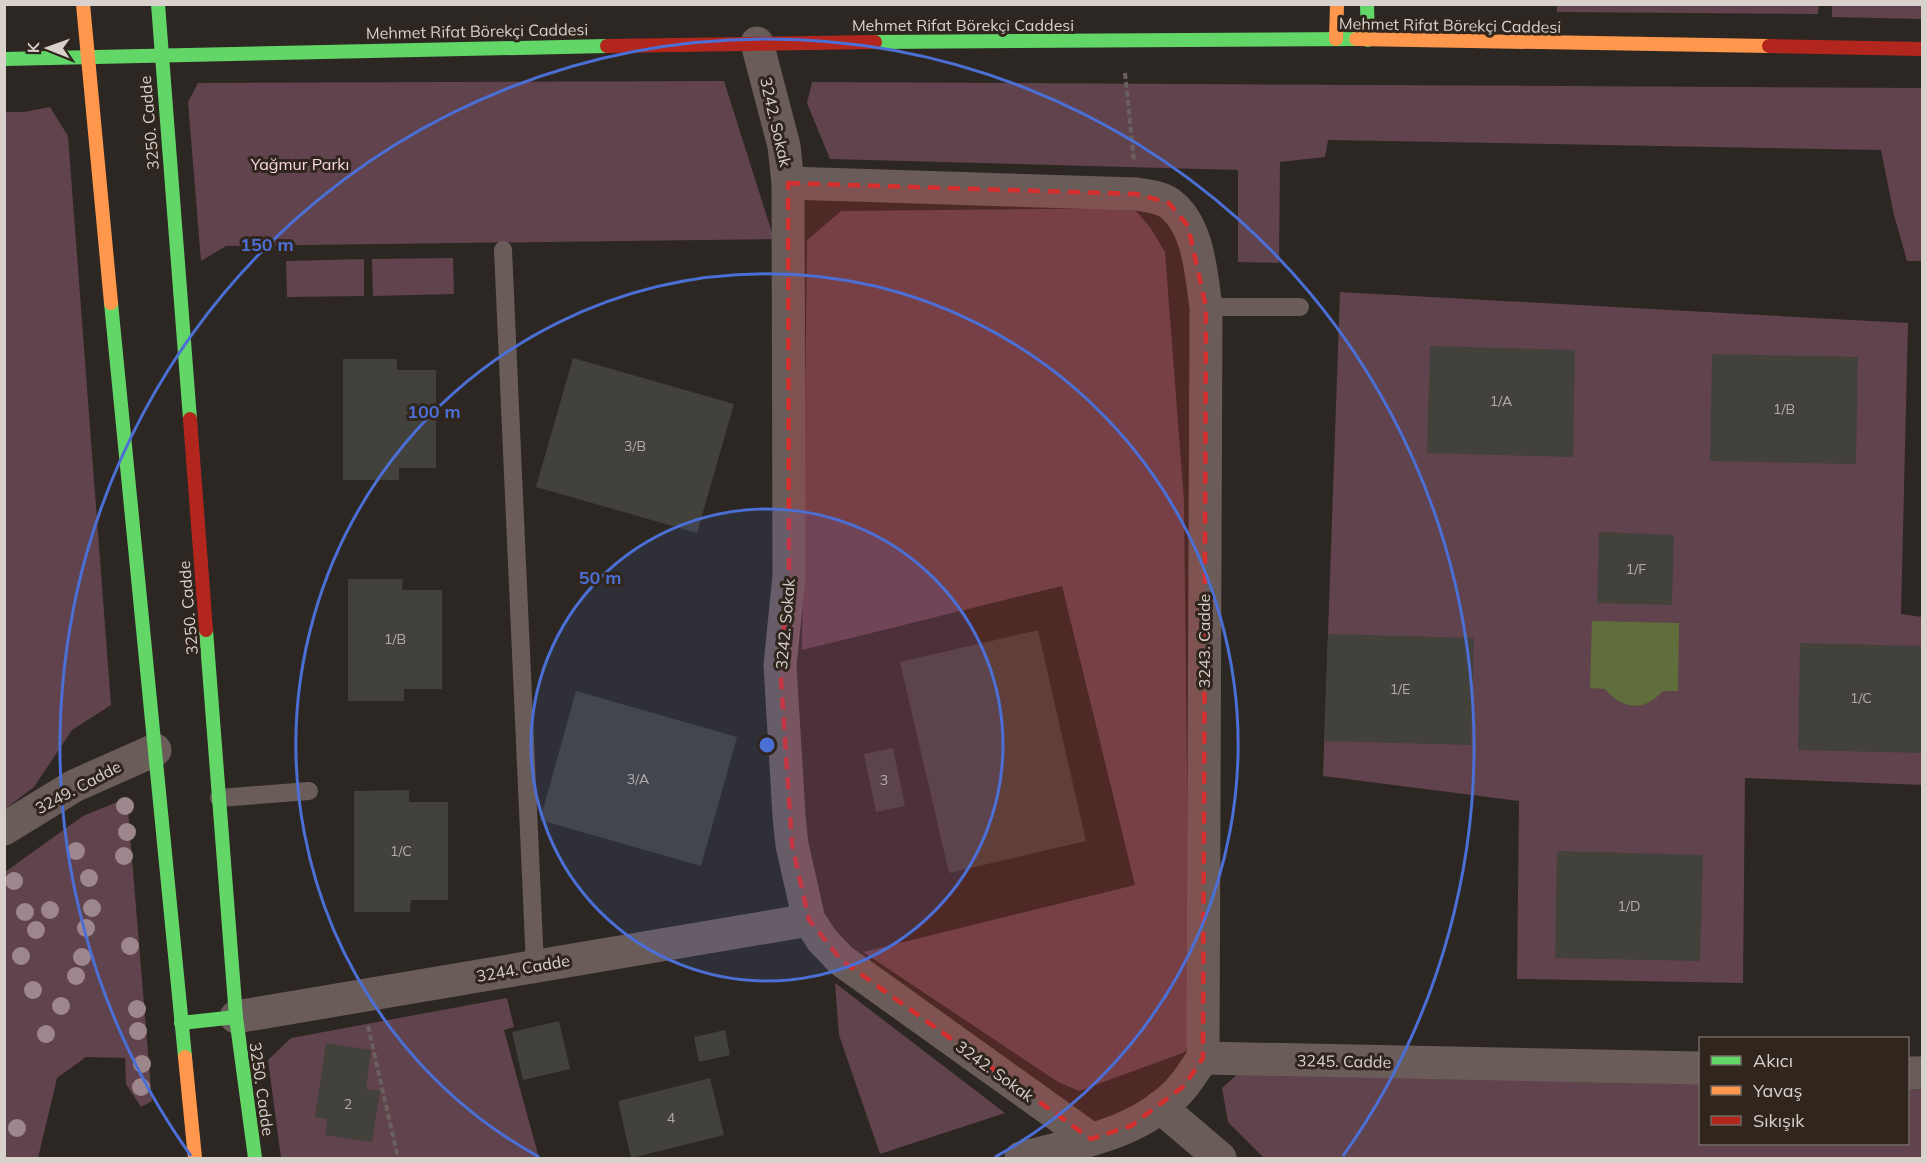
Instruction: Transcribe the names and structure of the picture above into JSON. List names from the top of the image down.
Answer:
{
  "streets": {
    "street": [
      "Mehmet Rifat Börekçi Caddesi",
      "3242. Sokak",
      "3250. Cadde",
      "3243. Cadde",
      "3249. Cadde",
      "3244. Cadde",
      "3245. Cadde"
    ]
  },
  "crossings": [
    ["Mehmet Rifat Börekçi Caddesi", "3242. Sokak"],
    ["Mehmet Rifat Börekçi Caddesi", "3250. Cadde"],
    ["3242. Sokak", "3244. Cadde"],
    ["3250. Cadde", "3244. Cadde"],
    ["3243. Cadde", "3245. Cadde"]
  ],
  "parks": ["Yağmur Parkı"],
  "house_numbers": [
    "1/A",
    "1/B",
    "3/B",
    "1/F",
    "1/B",
    "1/E",
    "1/C",
    "3/A",
    "3",
    "1/C",
    "1/D",
    "2",
    "4"
  ],
  "legend": ["Akıcı", "Yavaş", "Sıkışık"],
  "north": "left",
  "rings": ["150 m", "100 m", "50 m"]
}
